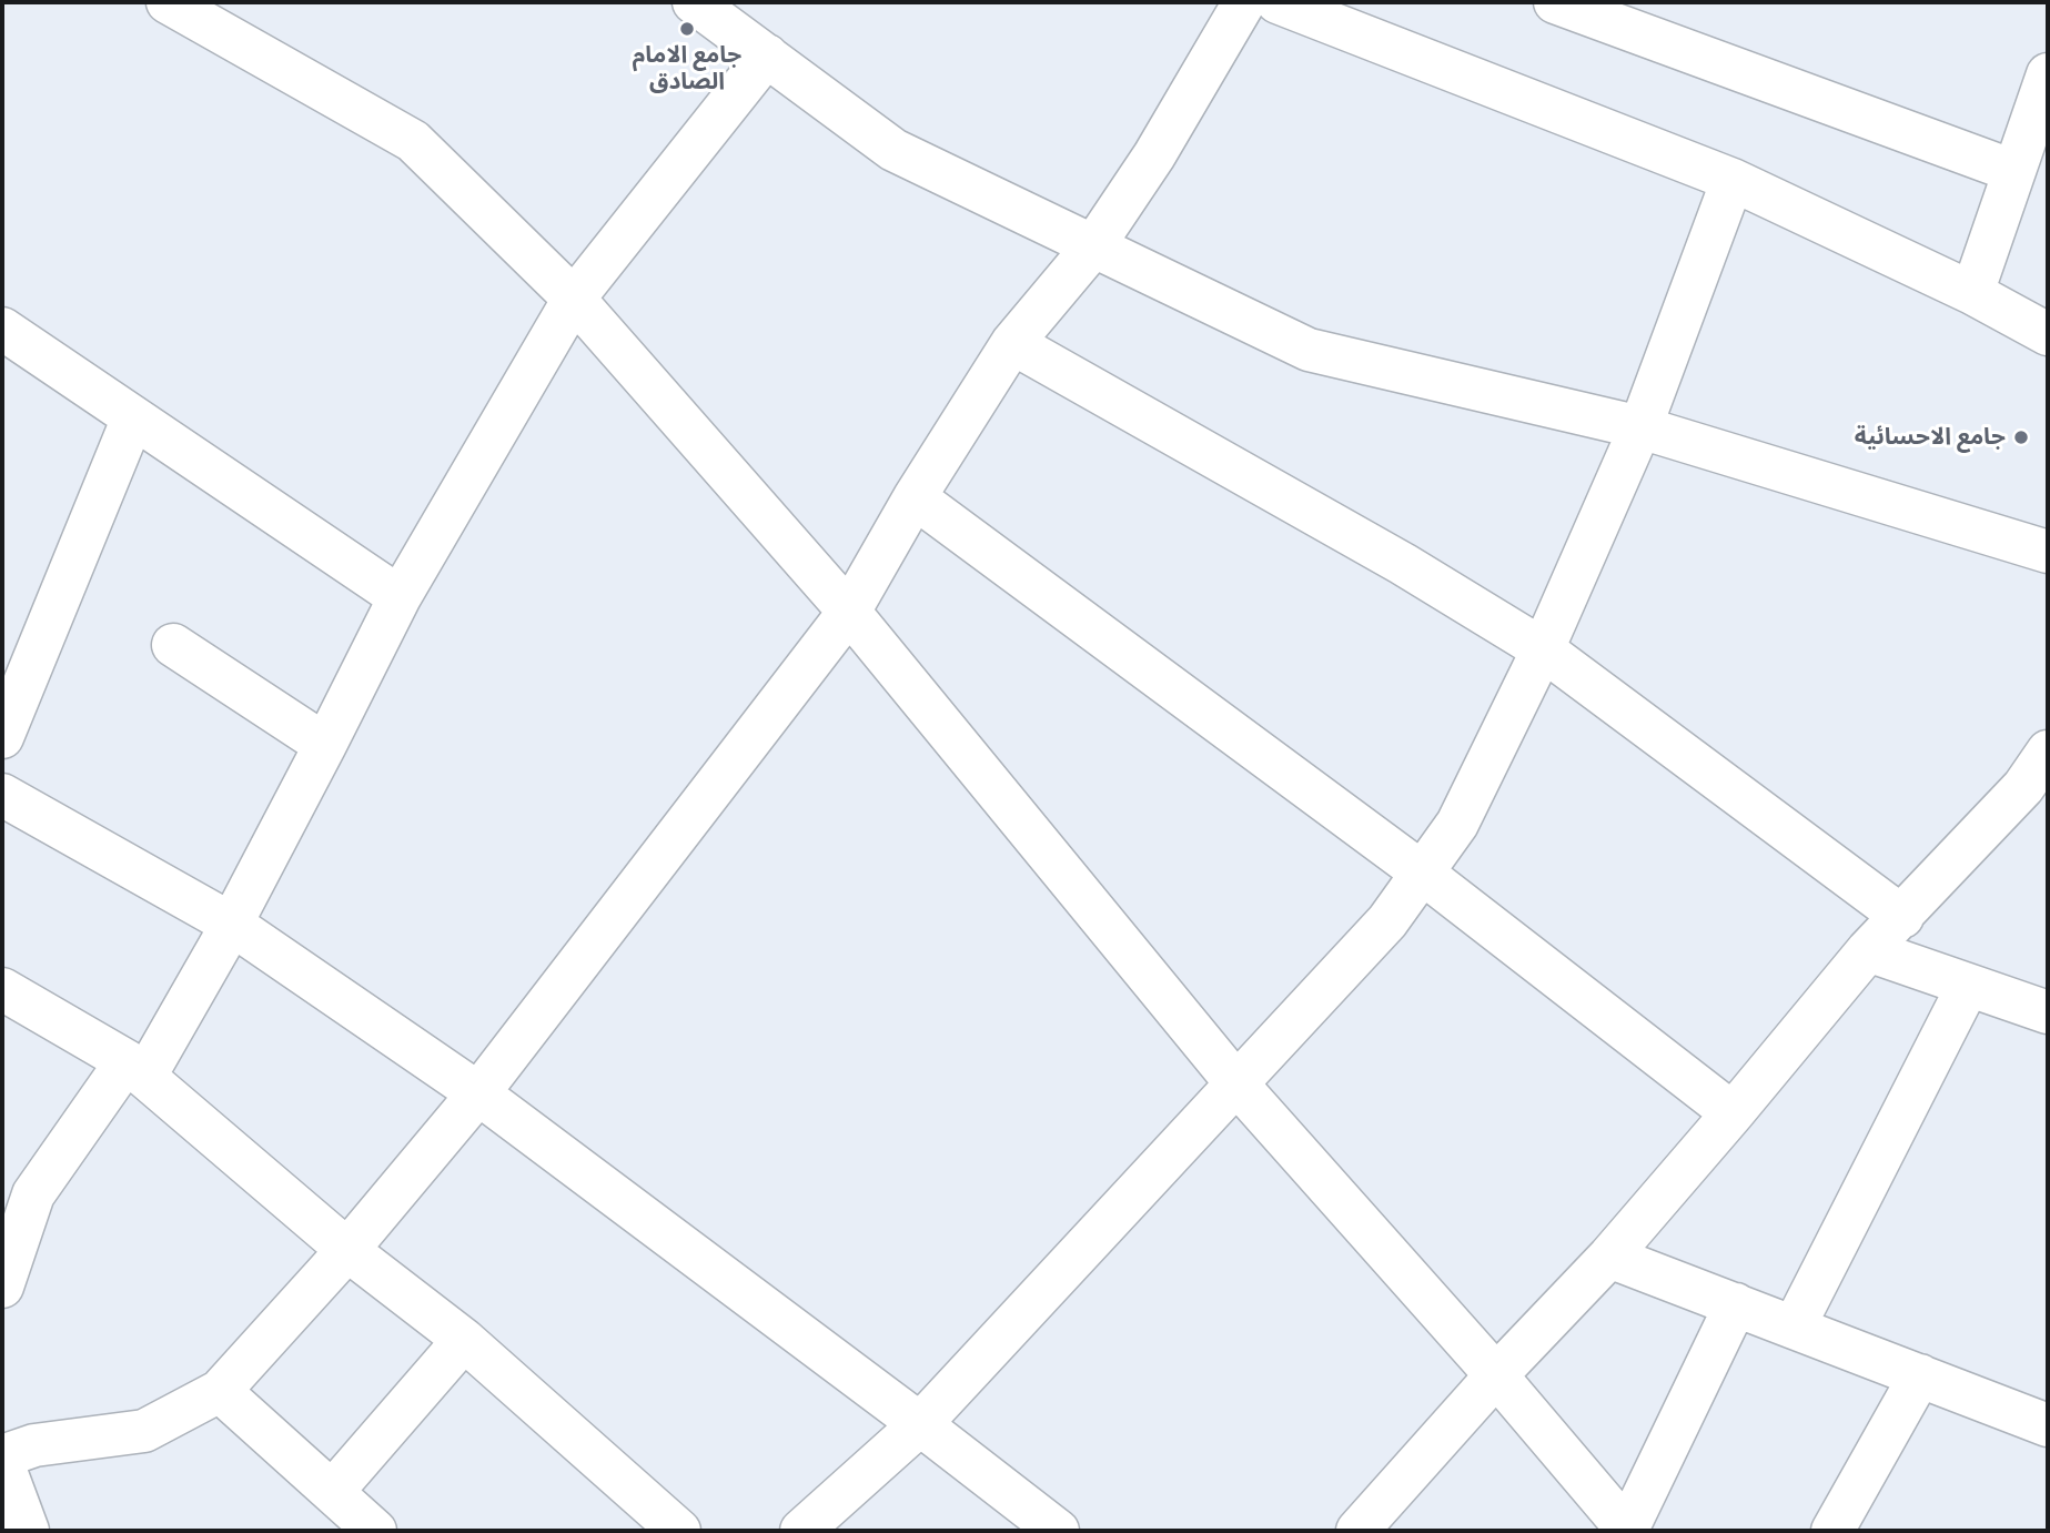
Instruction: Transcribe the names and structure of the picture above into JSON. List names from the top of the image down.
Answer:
{
  "places": ["جامع الامام الصادق", "جامع الاحسائية"]
}
